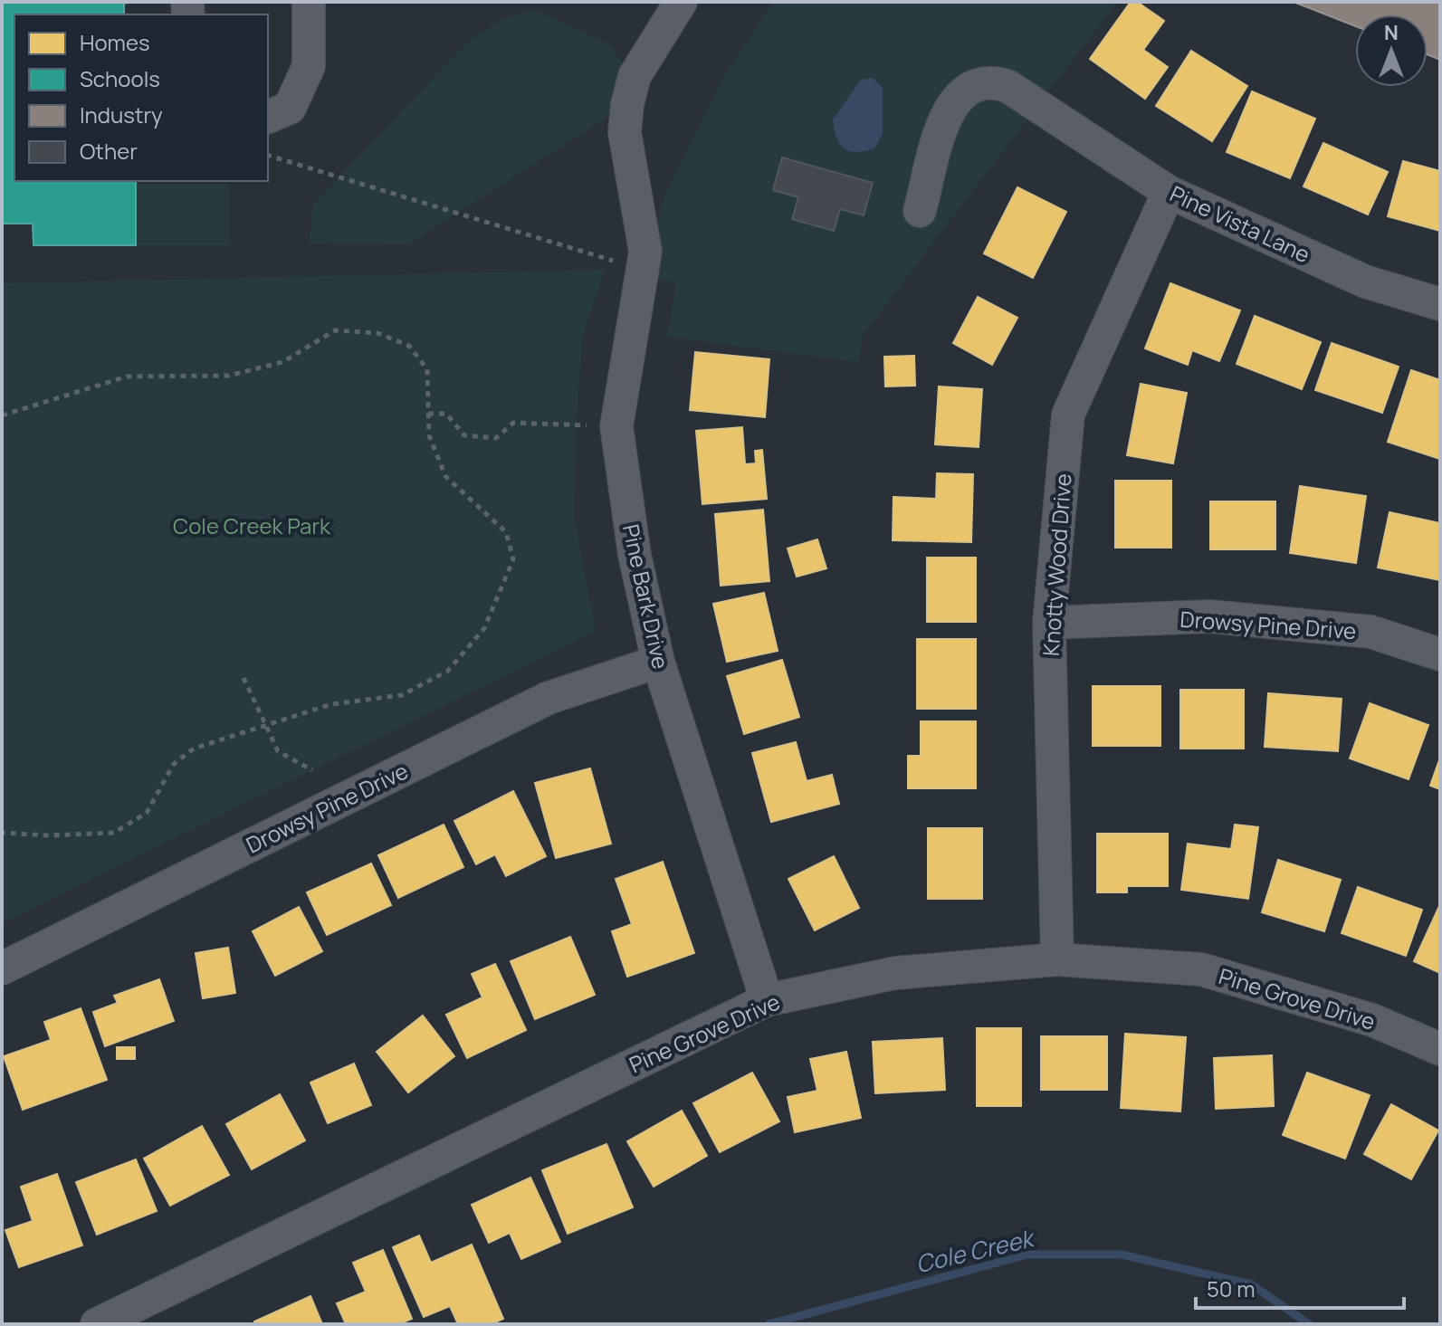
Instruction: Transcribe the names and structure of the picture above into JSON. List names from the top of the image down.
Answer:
{
  "streets": {
    "street": [
      "Pine Vista Lane",
      "Knotty Wood Drive",
      "Pine Bark Drive",
      "Drowsy Pine Drive",
      "Pine Grove Drive"
    ]
  },
  "crossings": [
    ["Pine Vista Lane", "Knotty Wood Drive"],
    ["Knotty Wood Drive", "Drowsy Pine Drive"],
    ["Knotty Wood Drive", "Pine Grove Drive"],
    ["Pine Bark Drive", "Drowsy Pine Drive"],
    ["Pine Bark Drive", "Pine Grove Drive"]
  ],
  "water": ["Cole Creek"],
  "parks": ["Cole Creek Park"],
  "legend": [
    "Homes",
    "Schools",
    "Industry",
    "Other"
  ],
  "scale_bar": "50 m",
  "north": "top"
}
